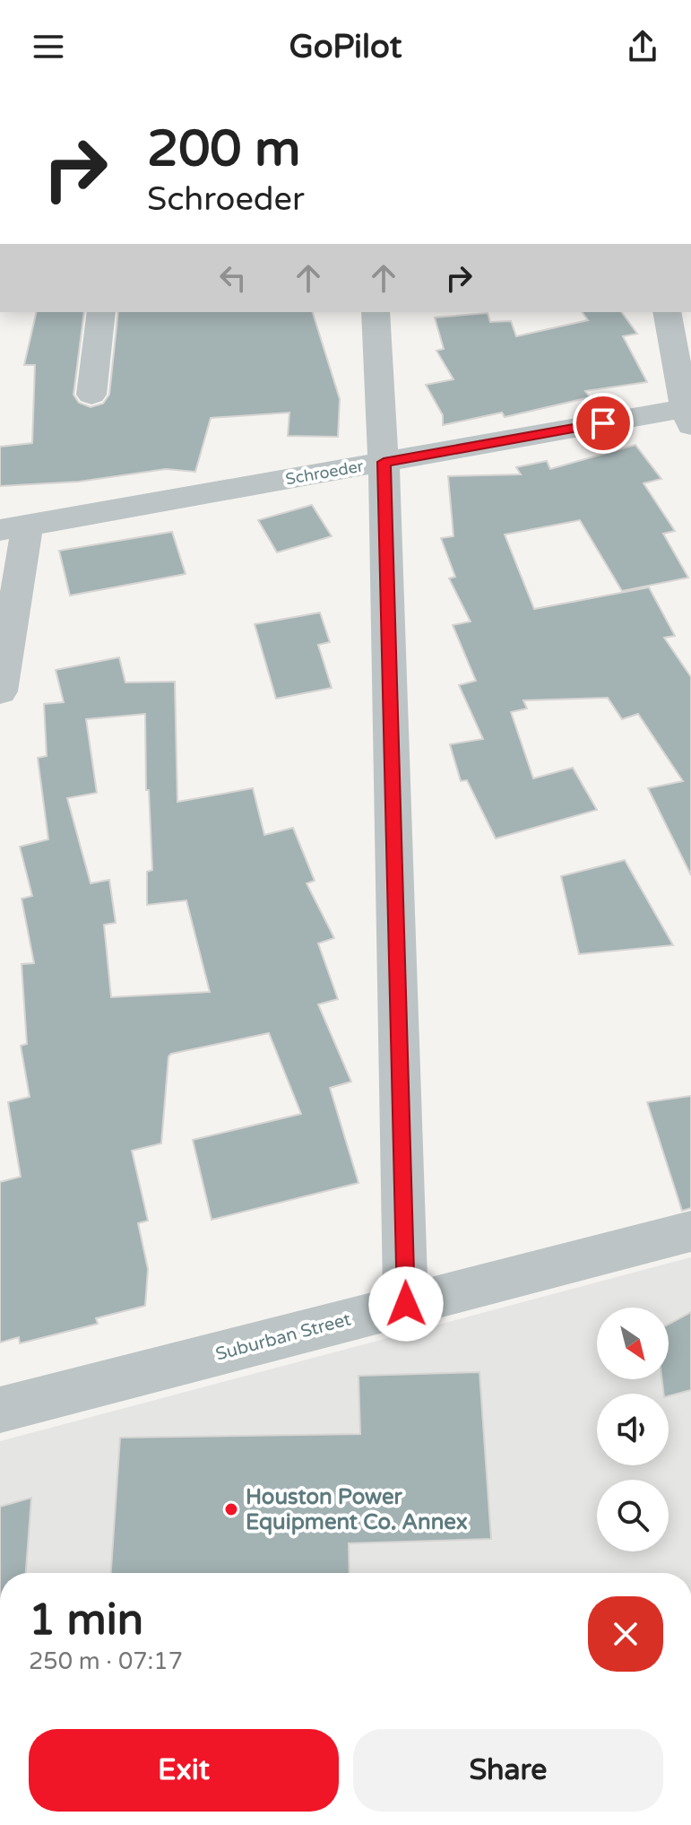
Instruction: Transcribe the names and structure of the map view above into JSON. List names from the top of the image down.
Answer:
{
  "streets": {
    "street": ["Schroeder", "Suburban Street"]
  },
  "places": ["Houston Power Equipment Co. Annex"],
  "north": "bottom right",
  "page": {
    "header": "GoPilot",
    "turn": ["200 m", "Schroeder"],
    "heading": ["1 min", "250 m · 07:17"],
    "buttons": ["Exit", "Share"]
  }
}
